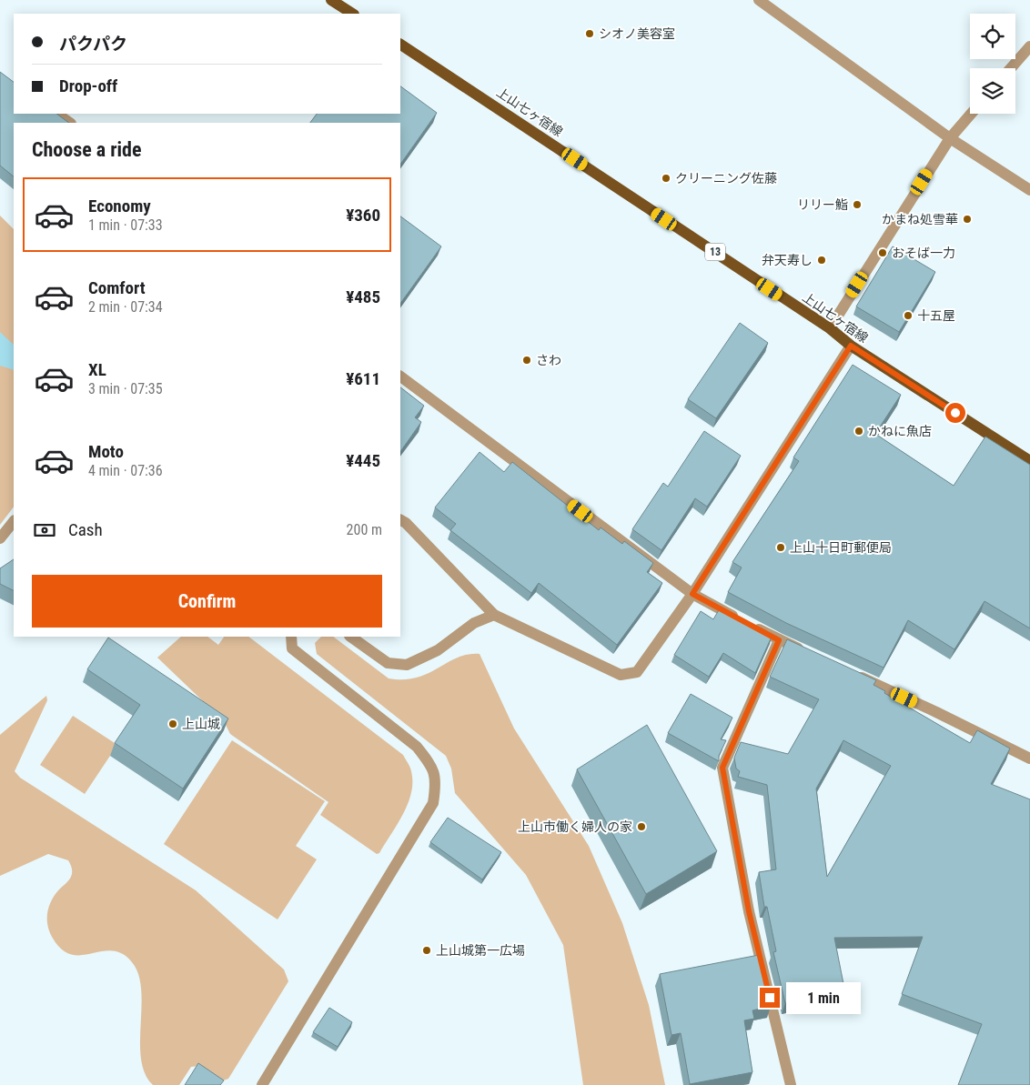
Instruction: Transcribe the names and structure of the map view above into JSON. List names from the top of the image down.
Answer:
{
  "streets": {
    "main road": ["上山七ヶ宿線", "13"]
  },
  "places": [
    "シオノ美容室",
    "クリーニング佐藤",
    "リリー鮨",
    "かまね処雪華",
    "おそば一力",
    "弁天寿し",
    "十五屋",
    "さわ",
    "かねに魚店",
    "上山十日町郵便局",
    "上山城",
    "上山市働く婦人の家",
    "上山城第一広場"
  ],
  "page": {
    "banner": ["パクパク", "Drop-off"],
    "heading": "Choose a ride",
    "list": [
      {
        "name": "Economy",
        "note": "1 min · 07:33",
        "value": "¥360"
      },
      {
        "name": "Comfort",
        "note": "2 min · 07:34",
        "value": "¥485"
      },
      {
        "name": "XL",
        "note": "3 min · 07:35",
        "value": "¥611"
      },
      {
        "name": "Moto",
        "note": "4 min · 07:36",
        "value": "¥445"
      }
    ],
    "pay": ["Cash", "200 m"],
    "buttons": "Confirm",
    "bubble": "1 min"
  }
}
